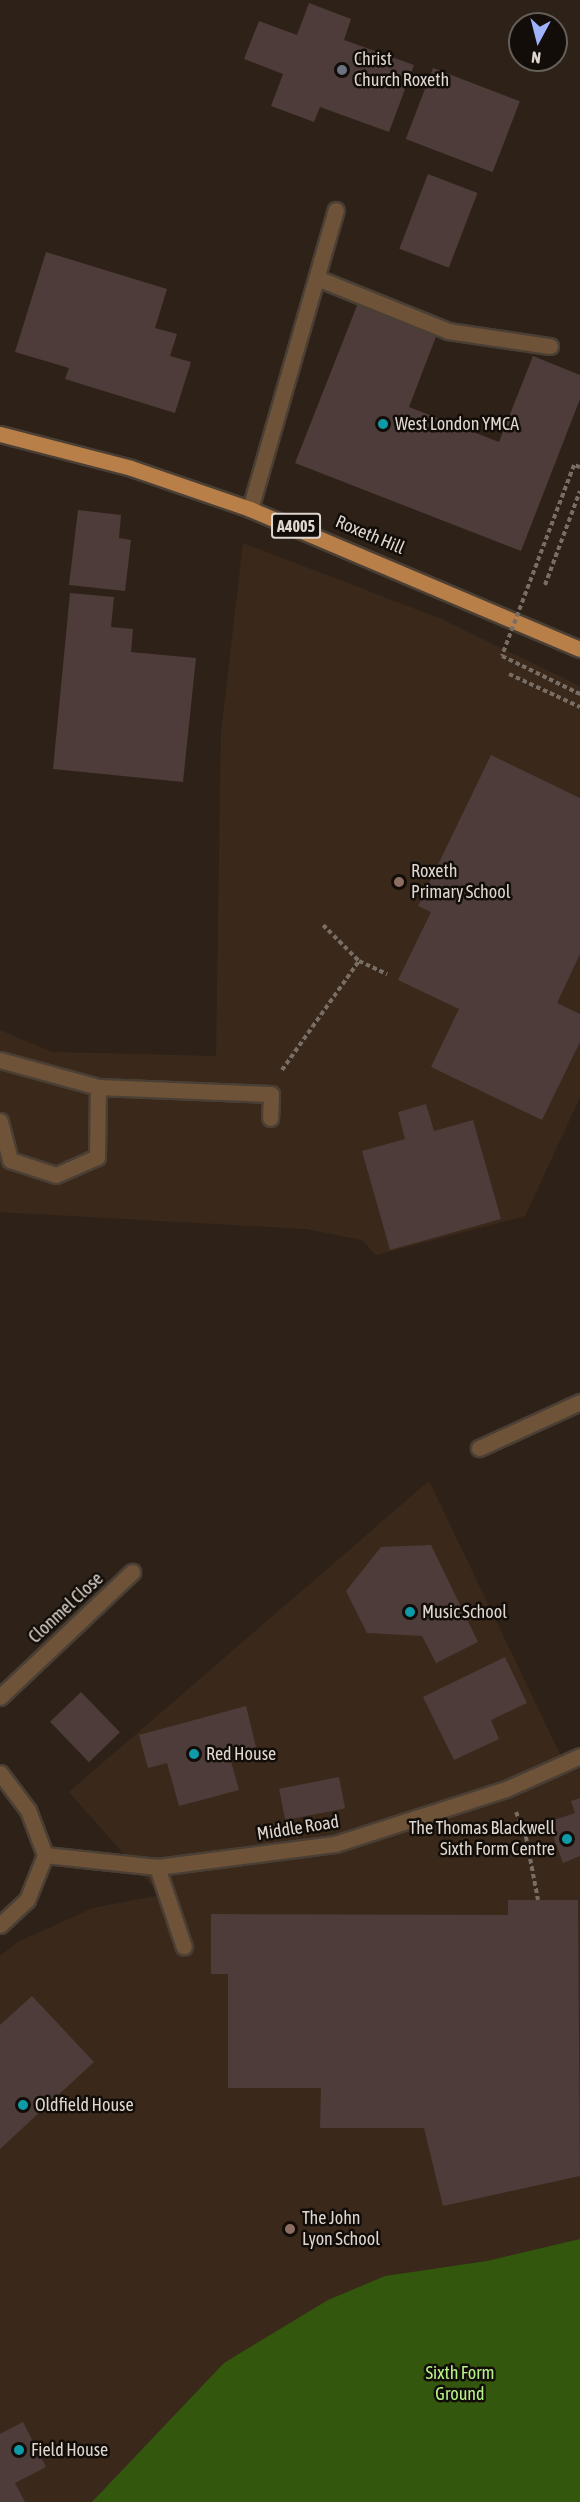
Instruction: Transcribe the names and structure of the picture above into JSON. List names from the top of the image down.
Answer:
{
  "streets": {
    "main road": ["A4005", "Roxeth Hill"],
    "street": ["Clonmel Close", "Middle Road"]
  },
  "parks": ["Sixth Form Ground"],
  "places": [
    "Christ Church Roxeth",
    "West London YMCA",
    "Roxeth Primary School",
    "Music School",
    "Red House",
    "The Thomas Blackwell Sixth Form Centre",
    "Oldfield House",
    "The John Lyon School",
    "Field House"
  ],
  "north": "bottom"
}
